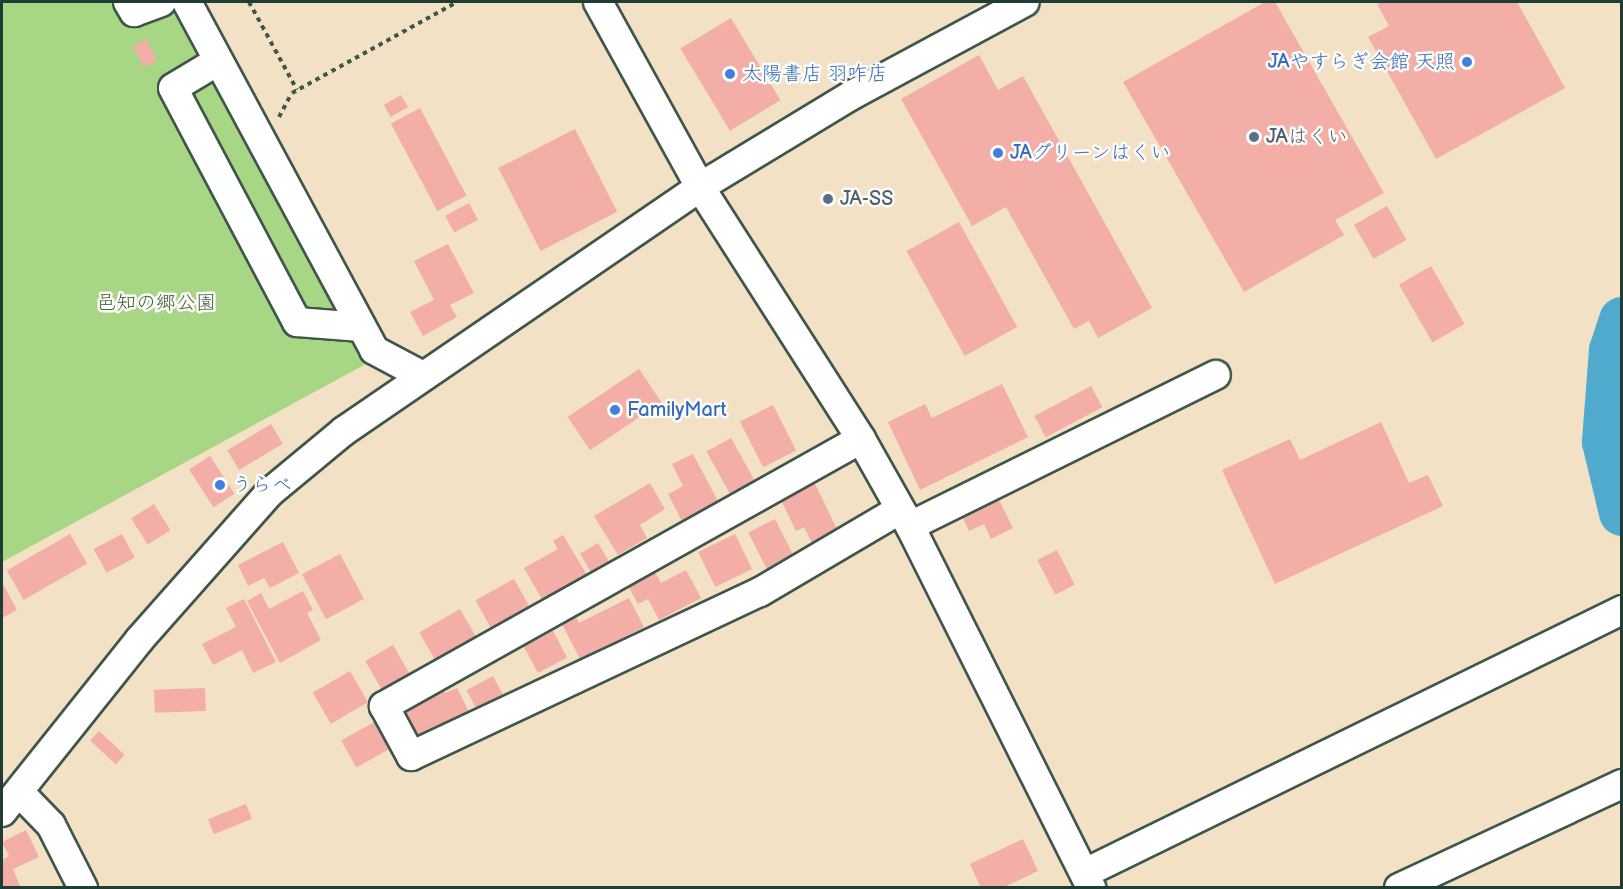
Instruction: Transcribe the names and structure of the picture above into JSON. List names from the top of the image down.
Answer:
{
  "parks": ["邑知の郷公園"],
  "places": [
    "JAやすらぎ会館 天照",
    "太陽書店 羽咋店",
    "JAはくい",
    "JAグリーンはくい",
    "JA-SS",
    "FamilyMart",
    "うらべ"
  ]
}
